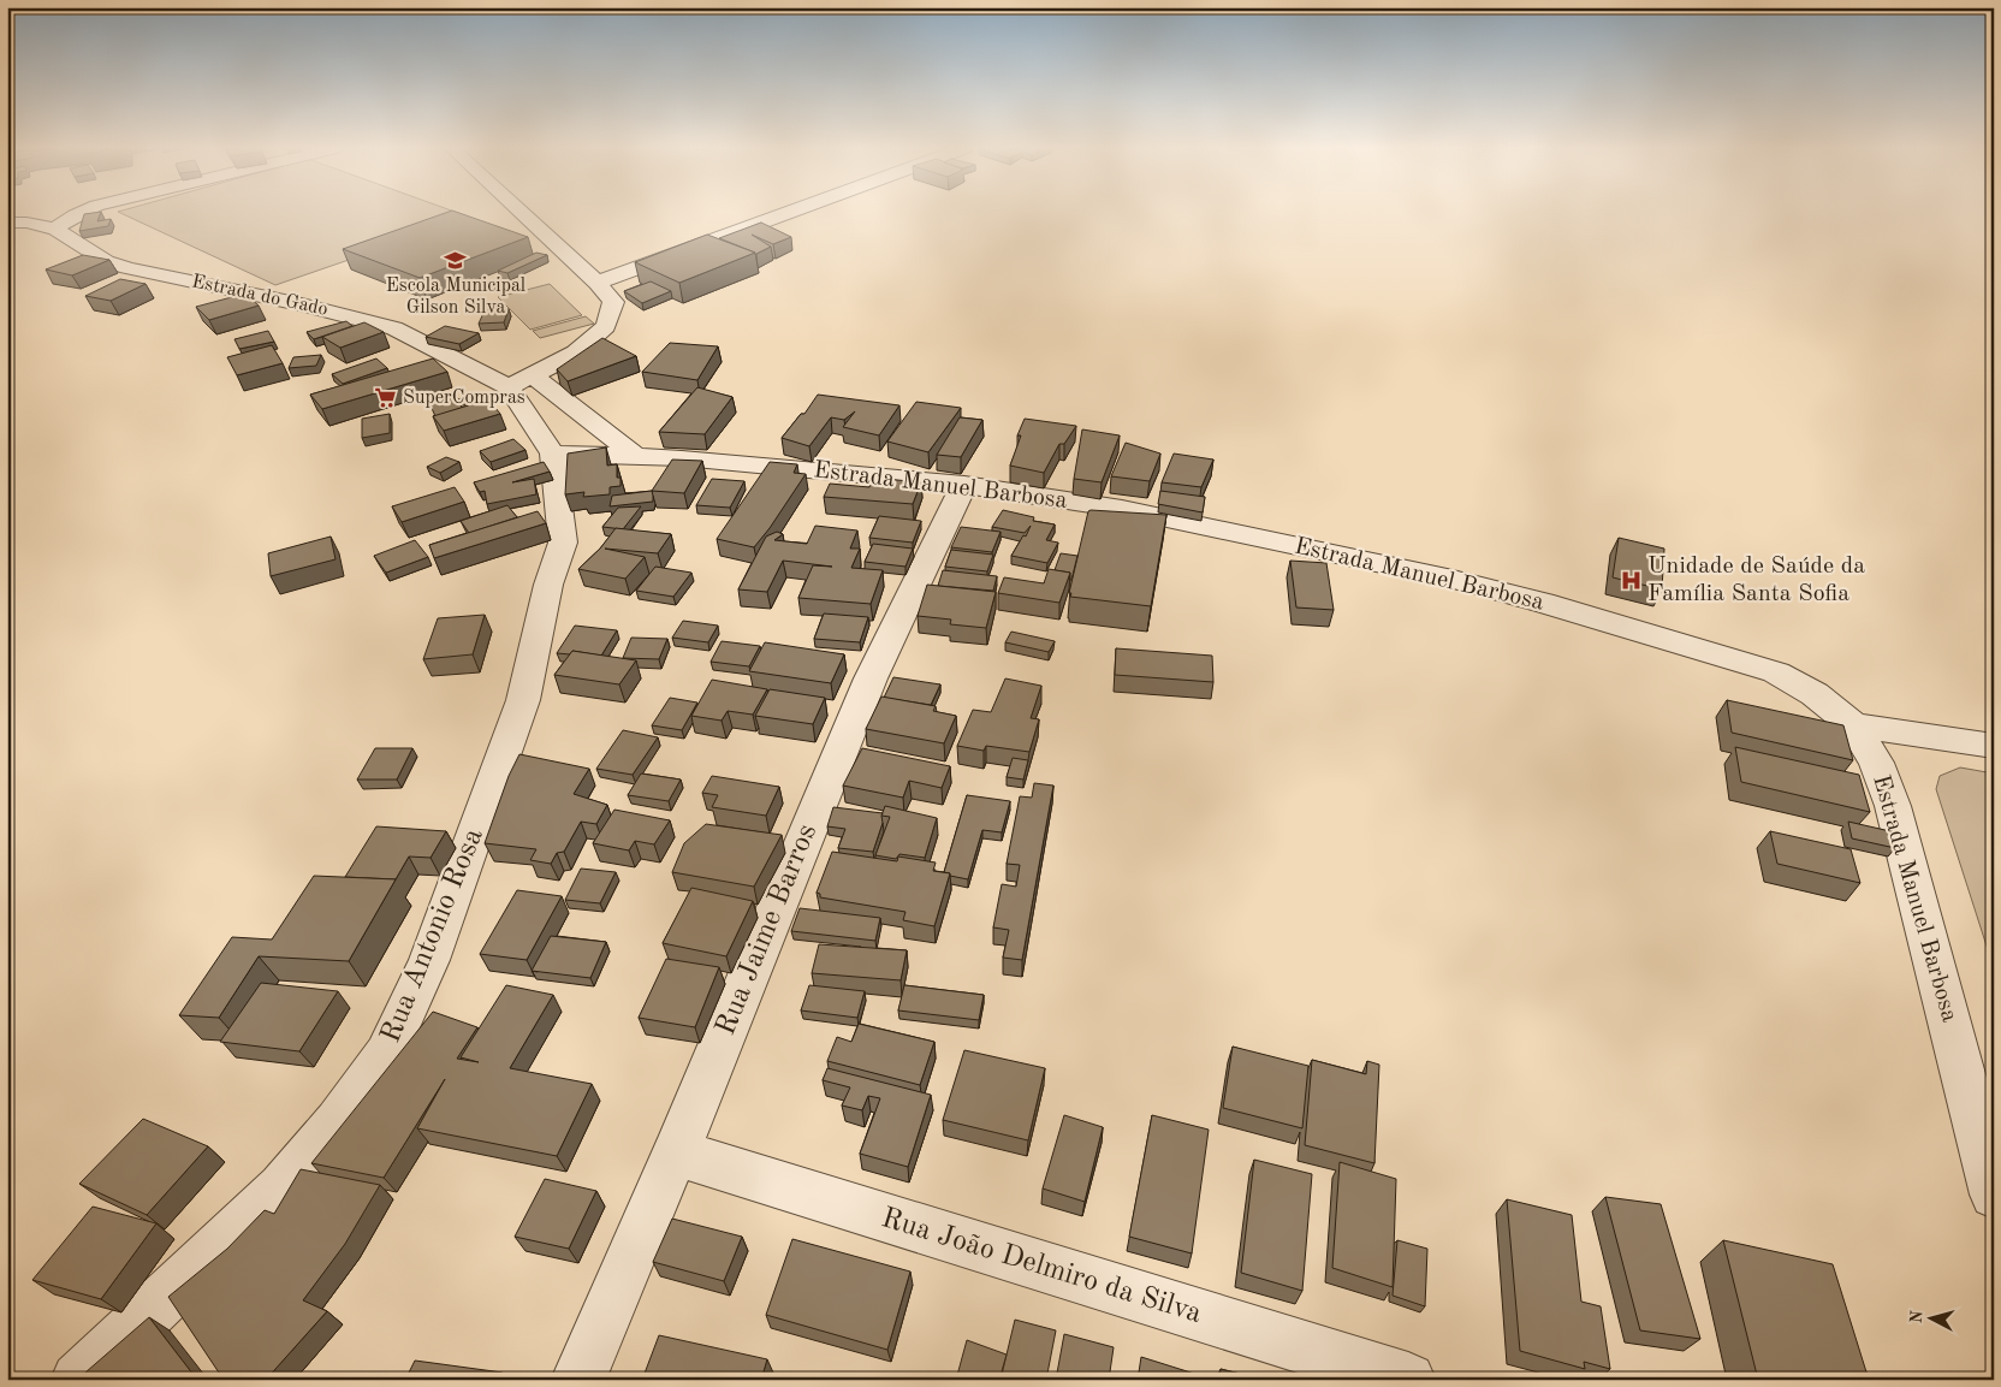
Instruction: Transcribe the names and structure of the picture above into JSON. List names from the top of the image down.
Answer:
{
  "streets": {
    "street": [
      "Estrada do Gado",
      "Estrada Manuel Barbosa",
      "Rua Jaime Barros",
      "Rua Antonio Rosa",
      "Rua João Delmiro da Silva"
    ]
  },
  "crossings": [
    ["Estrada Manuel Barbosa", "Rua Jaime Barros"],
    ["Estrada Manuel Barbosa", "Rua Antonio Rosa"],
    ["Rua Jaime Barros", "Rua João Delmiro da Silva"]
  ],
  "places": {
    "school or university": ["Escola Municipal Gilson Silva"],
    "supermarket": ["SuperCompras"],
    "hospital": ["Unidade de Saúde da Família Santa Sofia"]
  },
  "north": "left"
}
